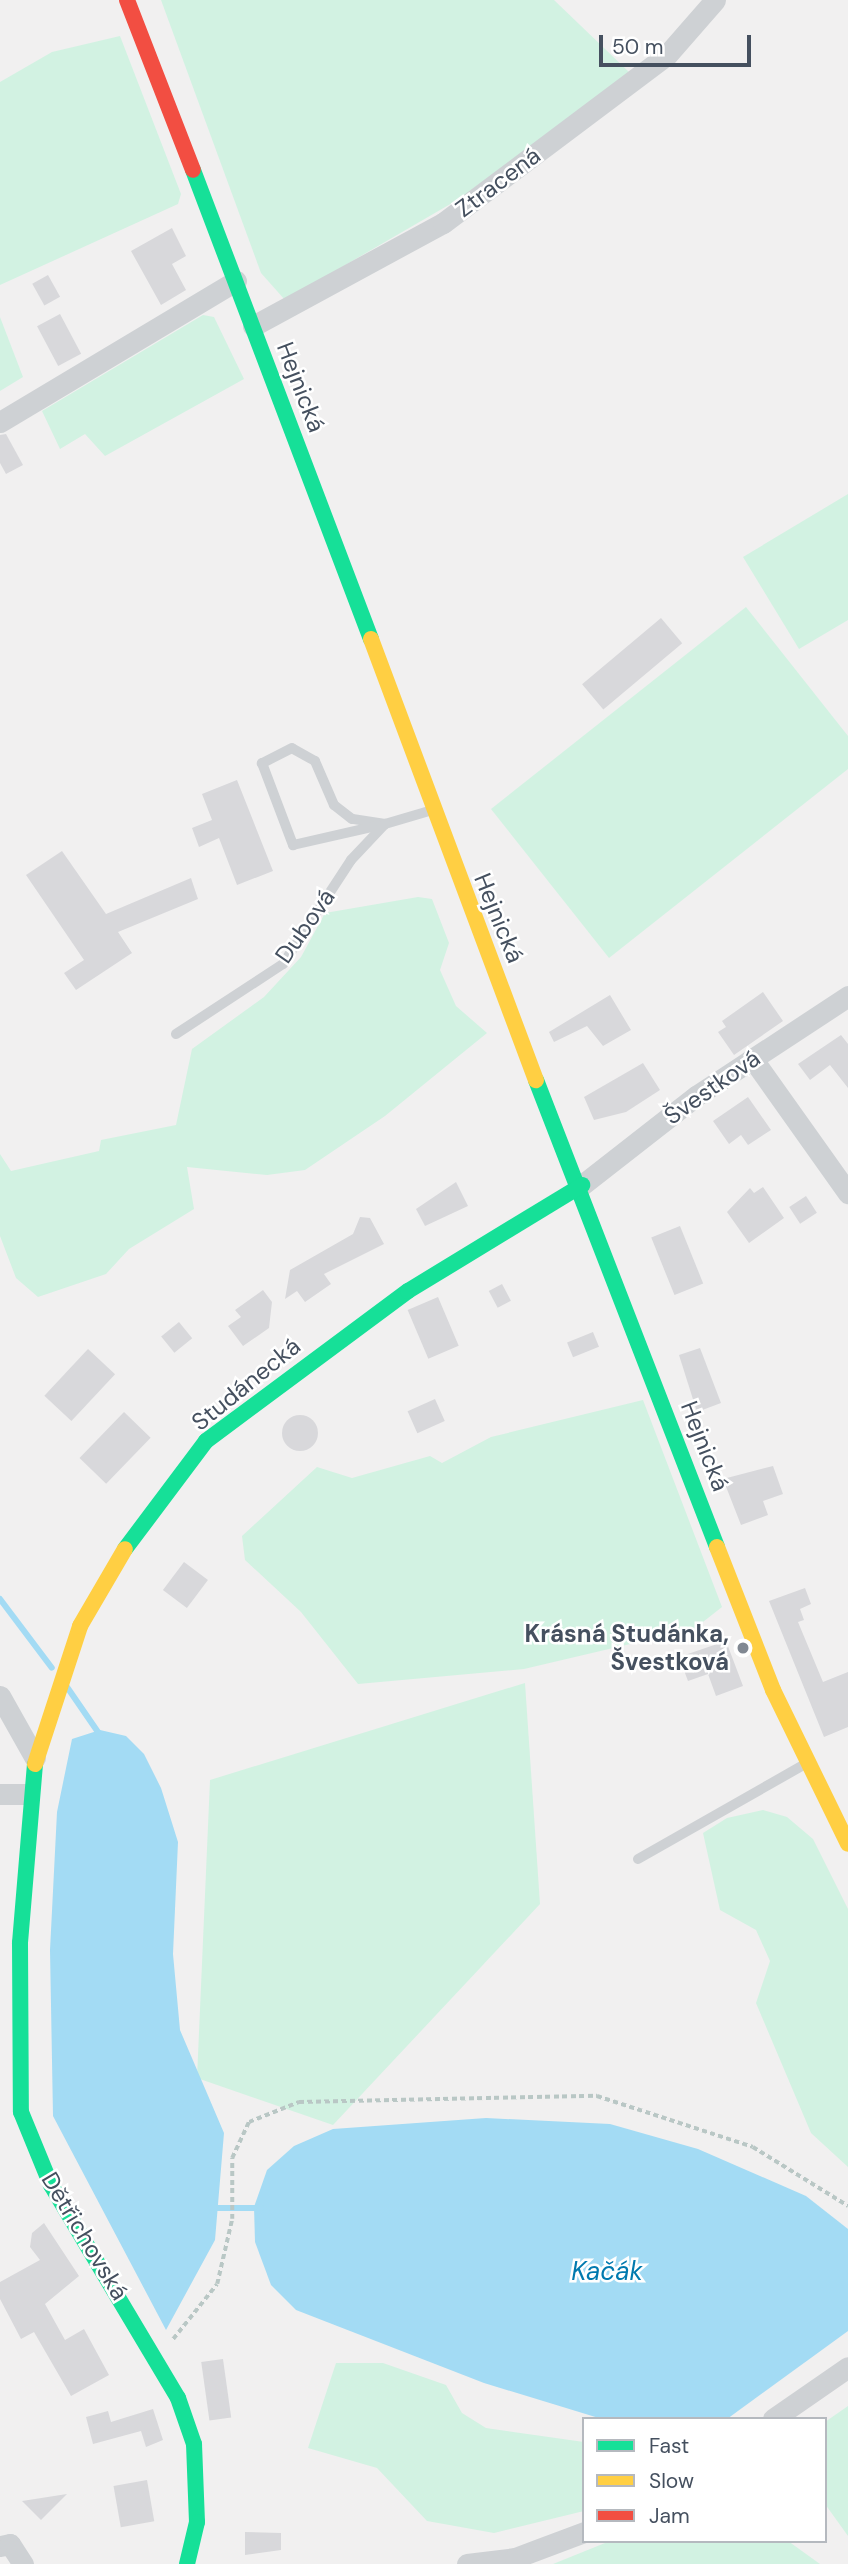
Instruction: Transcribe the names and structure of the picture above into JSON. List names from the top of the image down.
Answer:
{
  "streets": {
    "main road": ["Hejnická", "Studánecká", "Dětřichovská"],
    "street": ["Ztracená", "Švestková"],
    "lane": ["Dubová"]
  },
  "crossings": [
    ["Ztracená", "Hejnická"],
    ["Hejnická", "Švestková"],
    ["Hejnická", "Studánecká"],
    ["Švestková", "Studánecká"],
    ["Studánecká", "Dětřichovská"]
  ],
  "water": ["Kačák"],
  "places": ["Krásná Studánka, Švestková"],
  "legend": ["Fast", "Slow", "Jam"],
  "scale_bar": "50 m"
}
